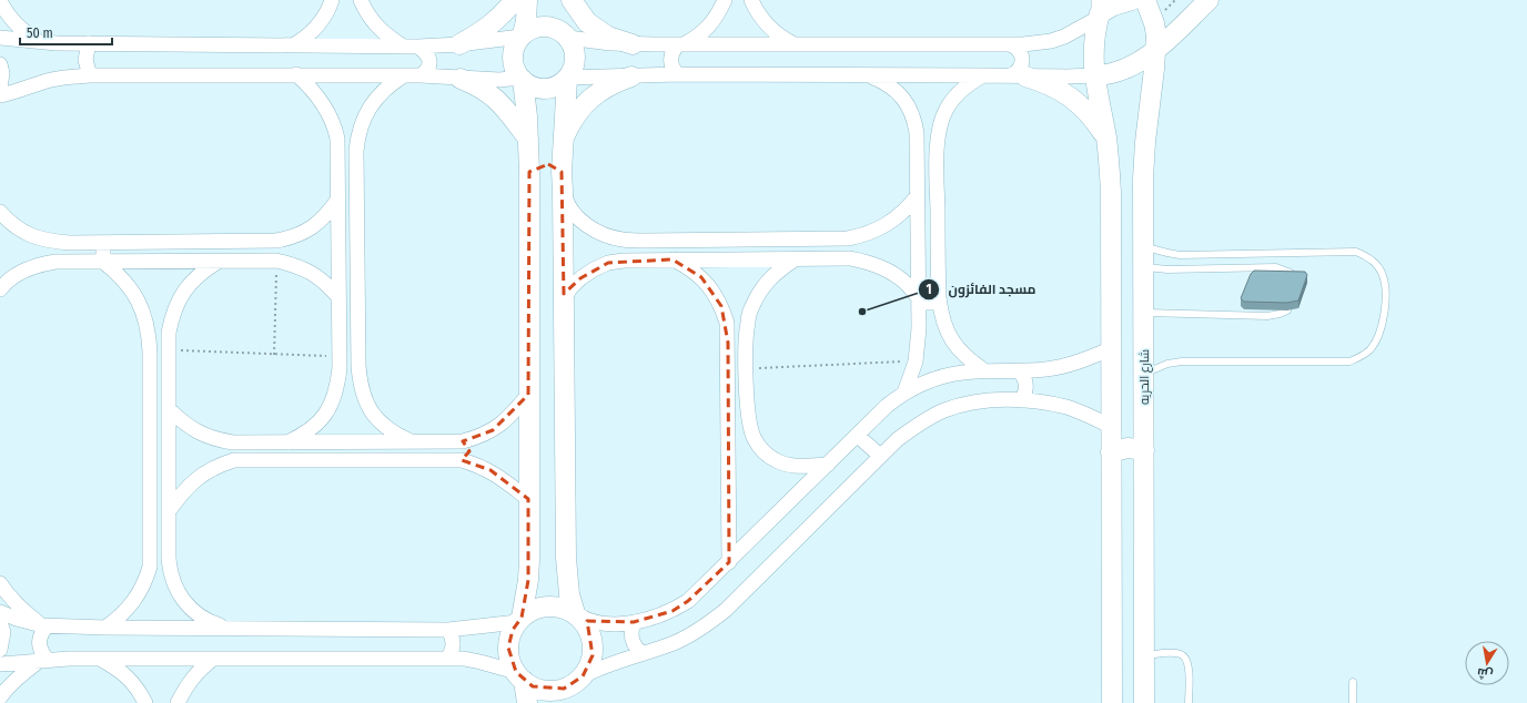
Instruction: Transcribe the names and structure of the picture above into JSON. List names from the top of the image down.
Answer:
{
  "streets": {
    "street": ["شارع الحريه"]
  },
  "places": ["مسجد الفائزون"],
  "scale_bar": "50 m",
  "north": "bottom"
}
